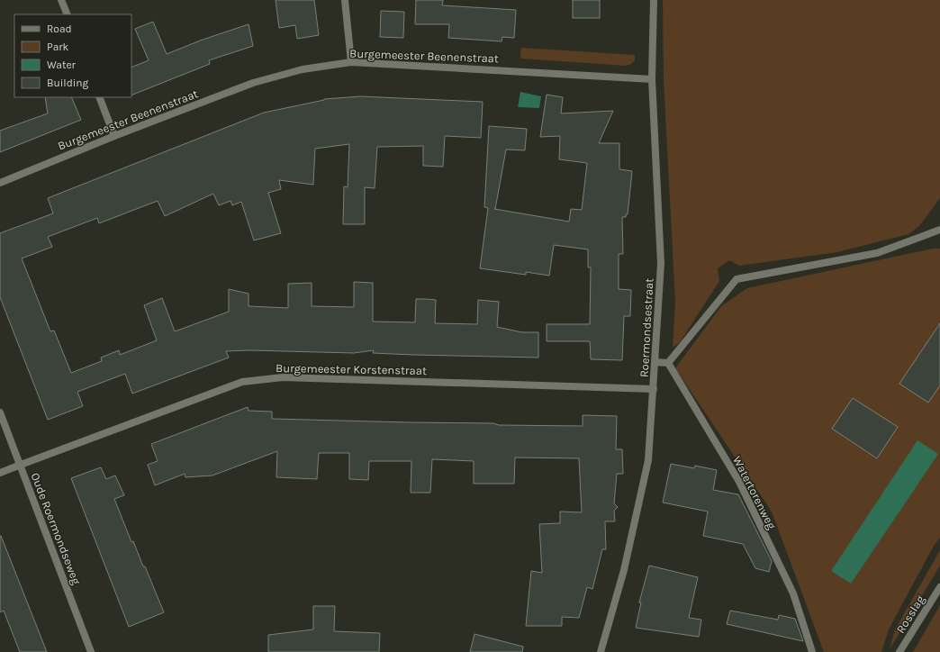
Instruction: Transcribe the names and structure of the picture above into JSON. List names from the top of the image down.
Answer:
{
  "streets": {
    "street": [
      "Burgemeester Beenenstraat",
      "Roermondsestraat",
      "Burgemeester Korstenstraat",
      "Watertorenweg",
      "Oude Roermondseweg",
      "Rosslag"
    ]
  },
  "crossings": [
    ["Burgemeester Beenenstraat", "Roermondsestraat"],
    ["Roermondsestraat", "Burgemeester Korstenstraat"],
    ["Burgemeester Korstenstraat", "Oude Roermondseweg"]
  ],
  "legend": [
    "Road",
    "Park",
    "Water",
    "Building"
  ]
}
